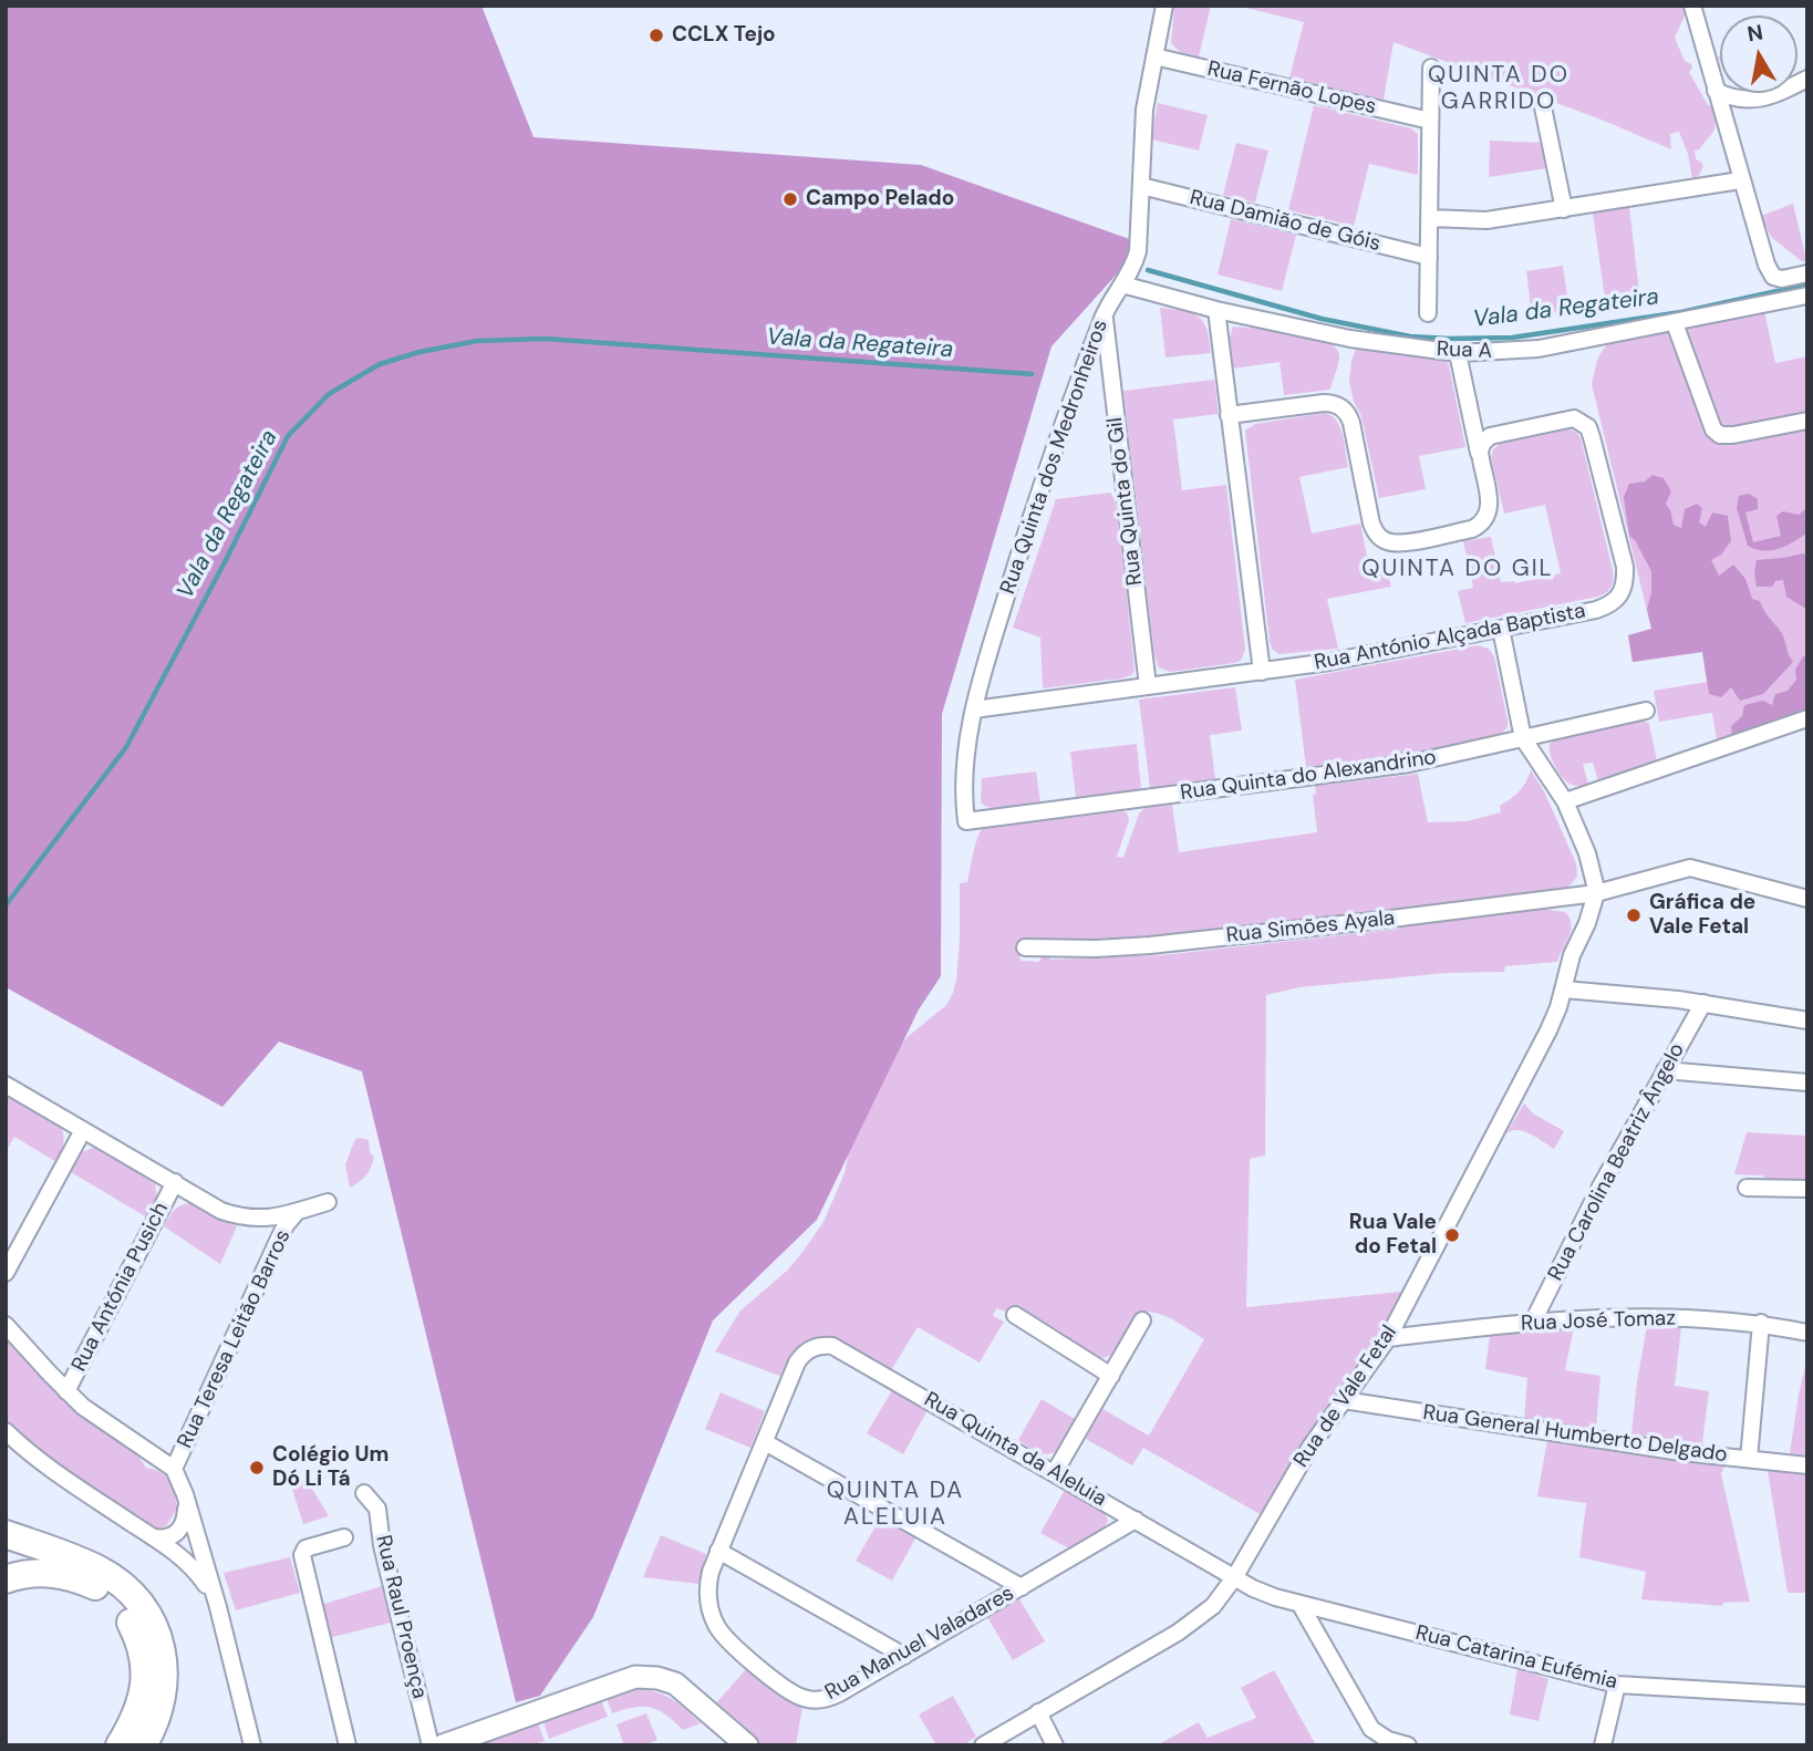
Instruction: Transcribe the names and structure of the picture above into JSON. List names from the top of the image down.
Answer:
{
  "streets": {
    "street": [
      "Rua Fernão Lopes",
      "Rua Damião de Góis",
      "Rua A",
      "Rua Quinta dos Medronheiros",
      "Rua Quinta do Gil",
      "Rua António Alçada Baptista",
      "Rua Quinta do Alexandrino",
      "Rua Simões Ayala",
      "Rua Carolina Beatriz Ângelo",
      "Rua Antónia Pusich",
      "Rua José Tomaz",
      "Rua Teresa Leitão Barros",
      "Rua de Vale Fetal",
      "Rua General Humberto Delgado",
      "Rua Quinta da Aleluia",
      "Rua Raul Proença",
      "Rua Manuel Valadares",
      "Rua Catarina Eufémia"
    ]
  },
  "crossings": [
    ["Rua Fernão Lopes", "Rua Quinta dos Medronheiros"],
    ["Rua Damião de Góis", "Rua Quinta dos Medronheiros"],
    ["Rua A", "Rua Quinta dos Medronheiros"],
    ["Rua Quinta dos Medronheiros", "Rua Quinta do Gil"],
    ["Rua Quinta dos Medronheiros", "Rua António Alçada Baptista"],
    ["Rua Quinta dos Medronheiros", "Rua Quinta do Alexandrino"],
    ["Rua Quinta do Gil", "Rua António Alçada Baptista"],
    ["Rua Simões Ayala", "Rua de Vale Fetal"],
    ["Rua Carolina Beatriz Ângelo", "Rua José Tomaz"],
    ["Rua José Tomaz", "Rua de Vale Fetal"],
    ["Rua de Vale Fetal", "Rua General Humberto Delgado"],
    ["Rua de Vale Fetal", "Rua Quinta da Aleluia"],
    ["Rua de Vale Fetal", "Rua Catarina Eufémia"],
    ["Rua Quinta da Aleluia", "Rua Manuel Valadares"],
    ["Rua Quinta da Aleluia", "Rua Catarina Eufémia"]
  ],
  "districts": ["QUINTA DO GARRIDO", "QUINTA DO GIL", "QUINTA DA ALELUIA"],
  "water": ["Vala da Regateira"],
  "places": [
    "CCLX Tejo",
    "Campo Pelado",
    "Gráfica de Vale Fetal",
    "Rua Vale do Fetal",
    "Colégio Um Dó Li Tá"
  ],
  "north": "top"
}
